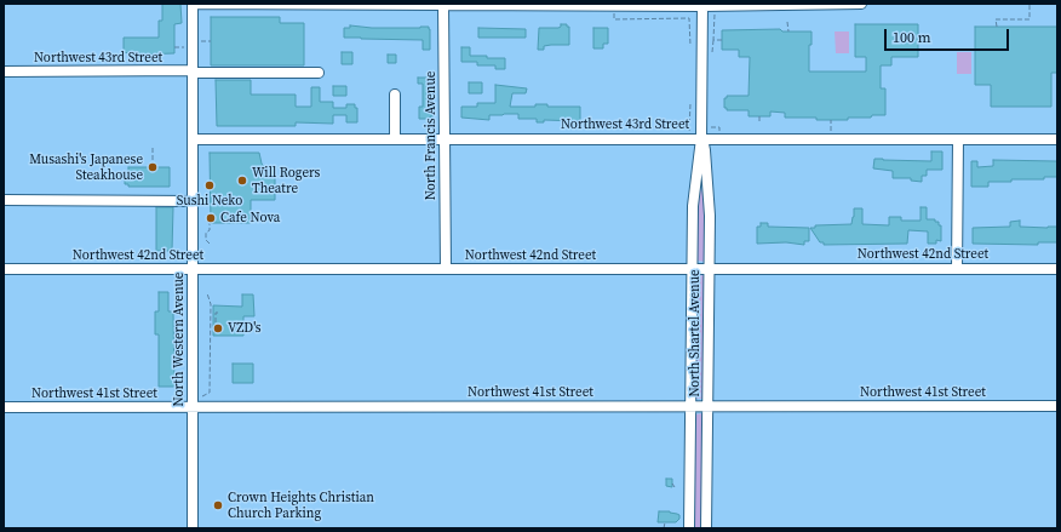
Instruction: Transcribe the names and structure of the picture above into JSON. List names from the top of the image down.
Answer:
{
  "streets": {
    "street": [
      "Northwest 43rd Street",
      "North Francis Avenue",
      "Northwest 42nd Street",
      "North Shartel Avenue",
      "North Western Avenue",
      "Northwest 41st Street"
    ]
  },
  "crossings": [
    ["Northwest 43rd Street", "North Francis Avenue"],
    ["Northwest 43rd Street", "North Shartel Avenue"],
    ["Northwest 43rd Street", "North Western Avenue"],
    ["North Francis Avenue", "Northwest 42nd Street"],
    ["Northwest 42nd Street", "North Shartel Avenue"],
    ["Northwest 42nd Street", "North Western Avenue"],
    ["North Shartel Avenue", "Northwest 41st Street"],
    ["North Western Avenue", "Northwest 41st Street"]
  ],
  "places": [
    "Musashi's Japanese Steakhouse",
    "Will Rogers Theatre",
    "Sushi Neko",
    "Cafe Nova",
    "VZD's",
    "Crown Heights Christian Church Parking"
  ],
  "scale_bar": "100 m"
}
